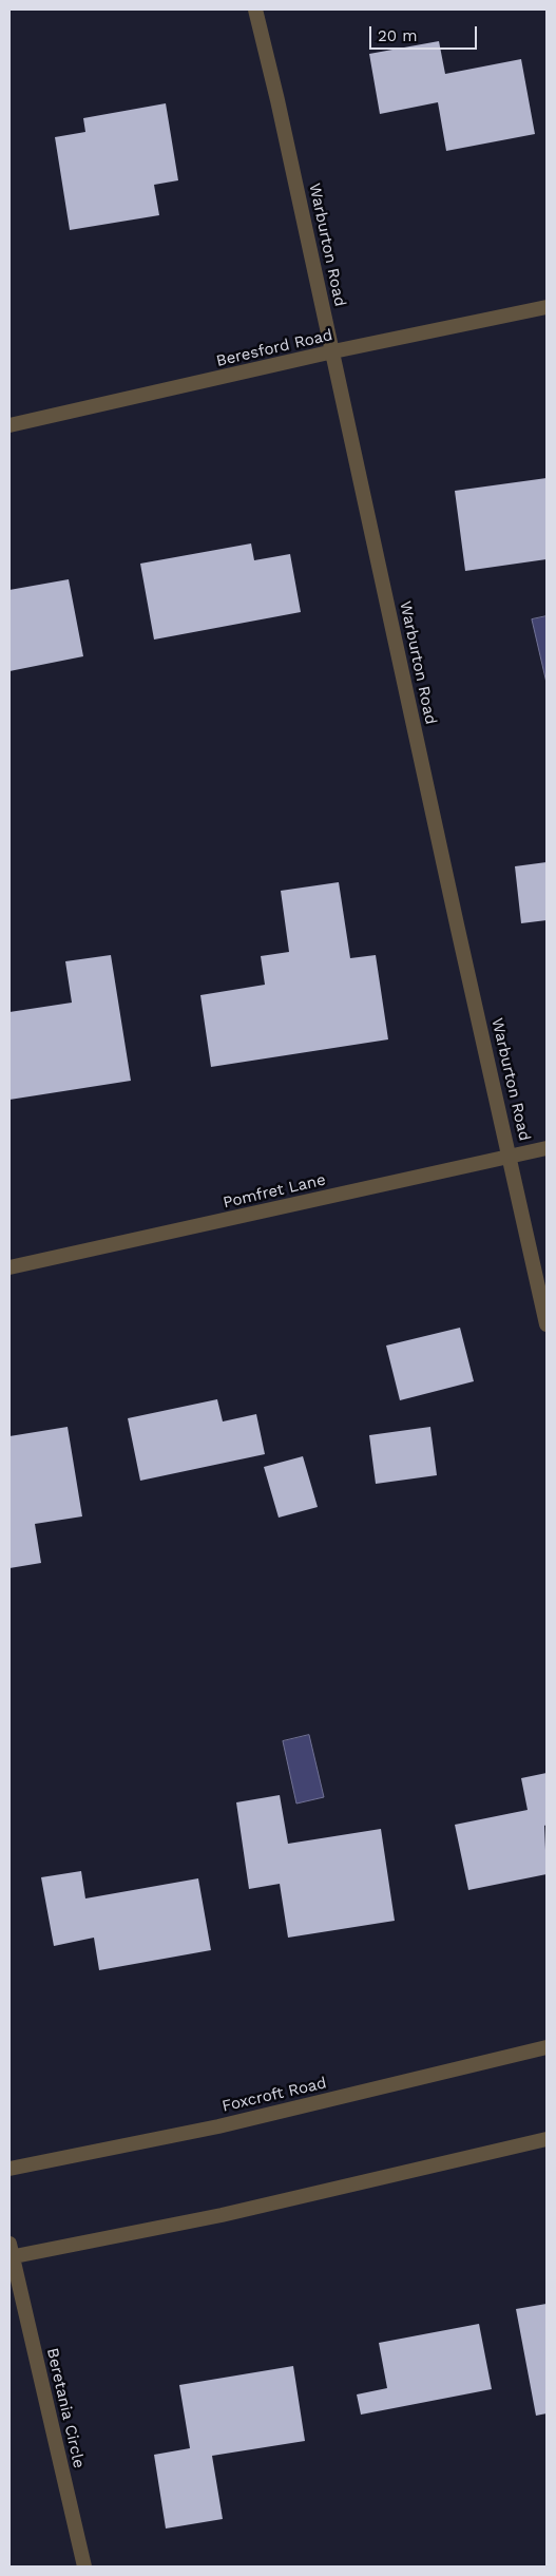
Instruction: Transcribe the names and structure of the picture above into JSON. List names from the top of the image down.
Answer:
{
  "streets": {
    "street": [
      "Warburton Road",
      "Beresford Road",
      "Pomfret Lane",
      "Foxcroft Road",
      "Beretania Circle"
    ]
  },
  "crossings": [
    ["Warburton Road", "Beresford Road"],
    ["Warburton Road", "Pomfret Lane"]
  ],
  "scale_bar": "20 m"
}
